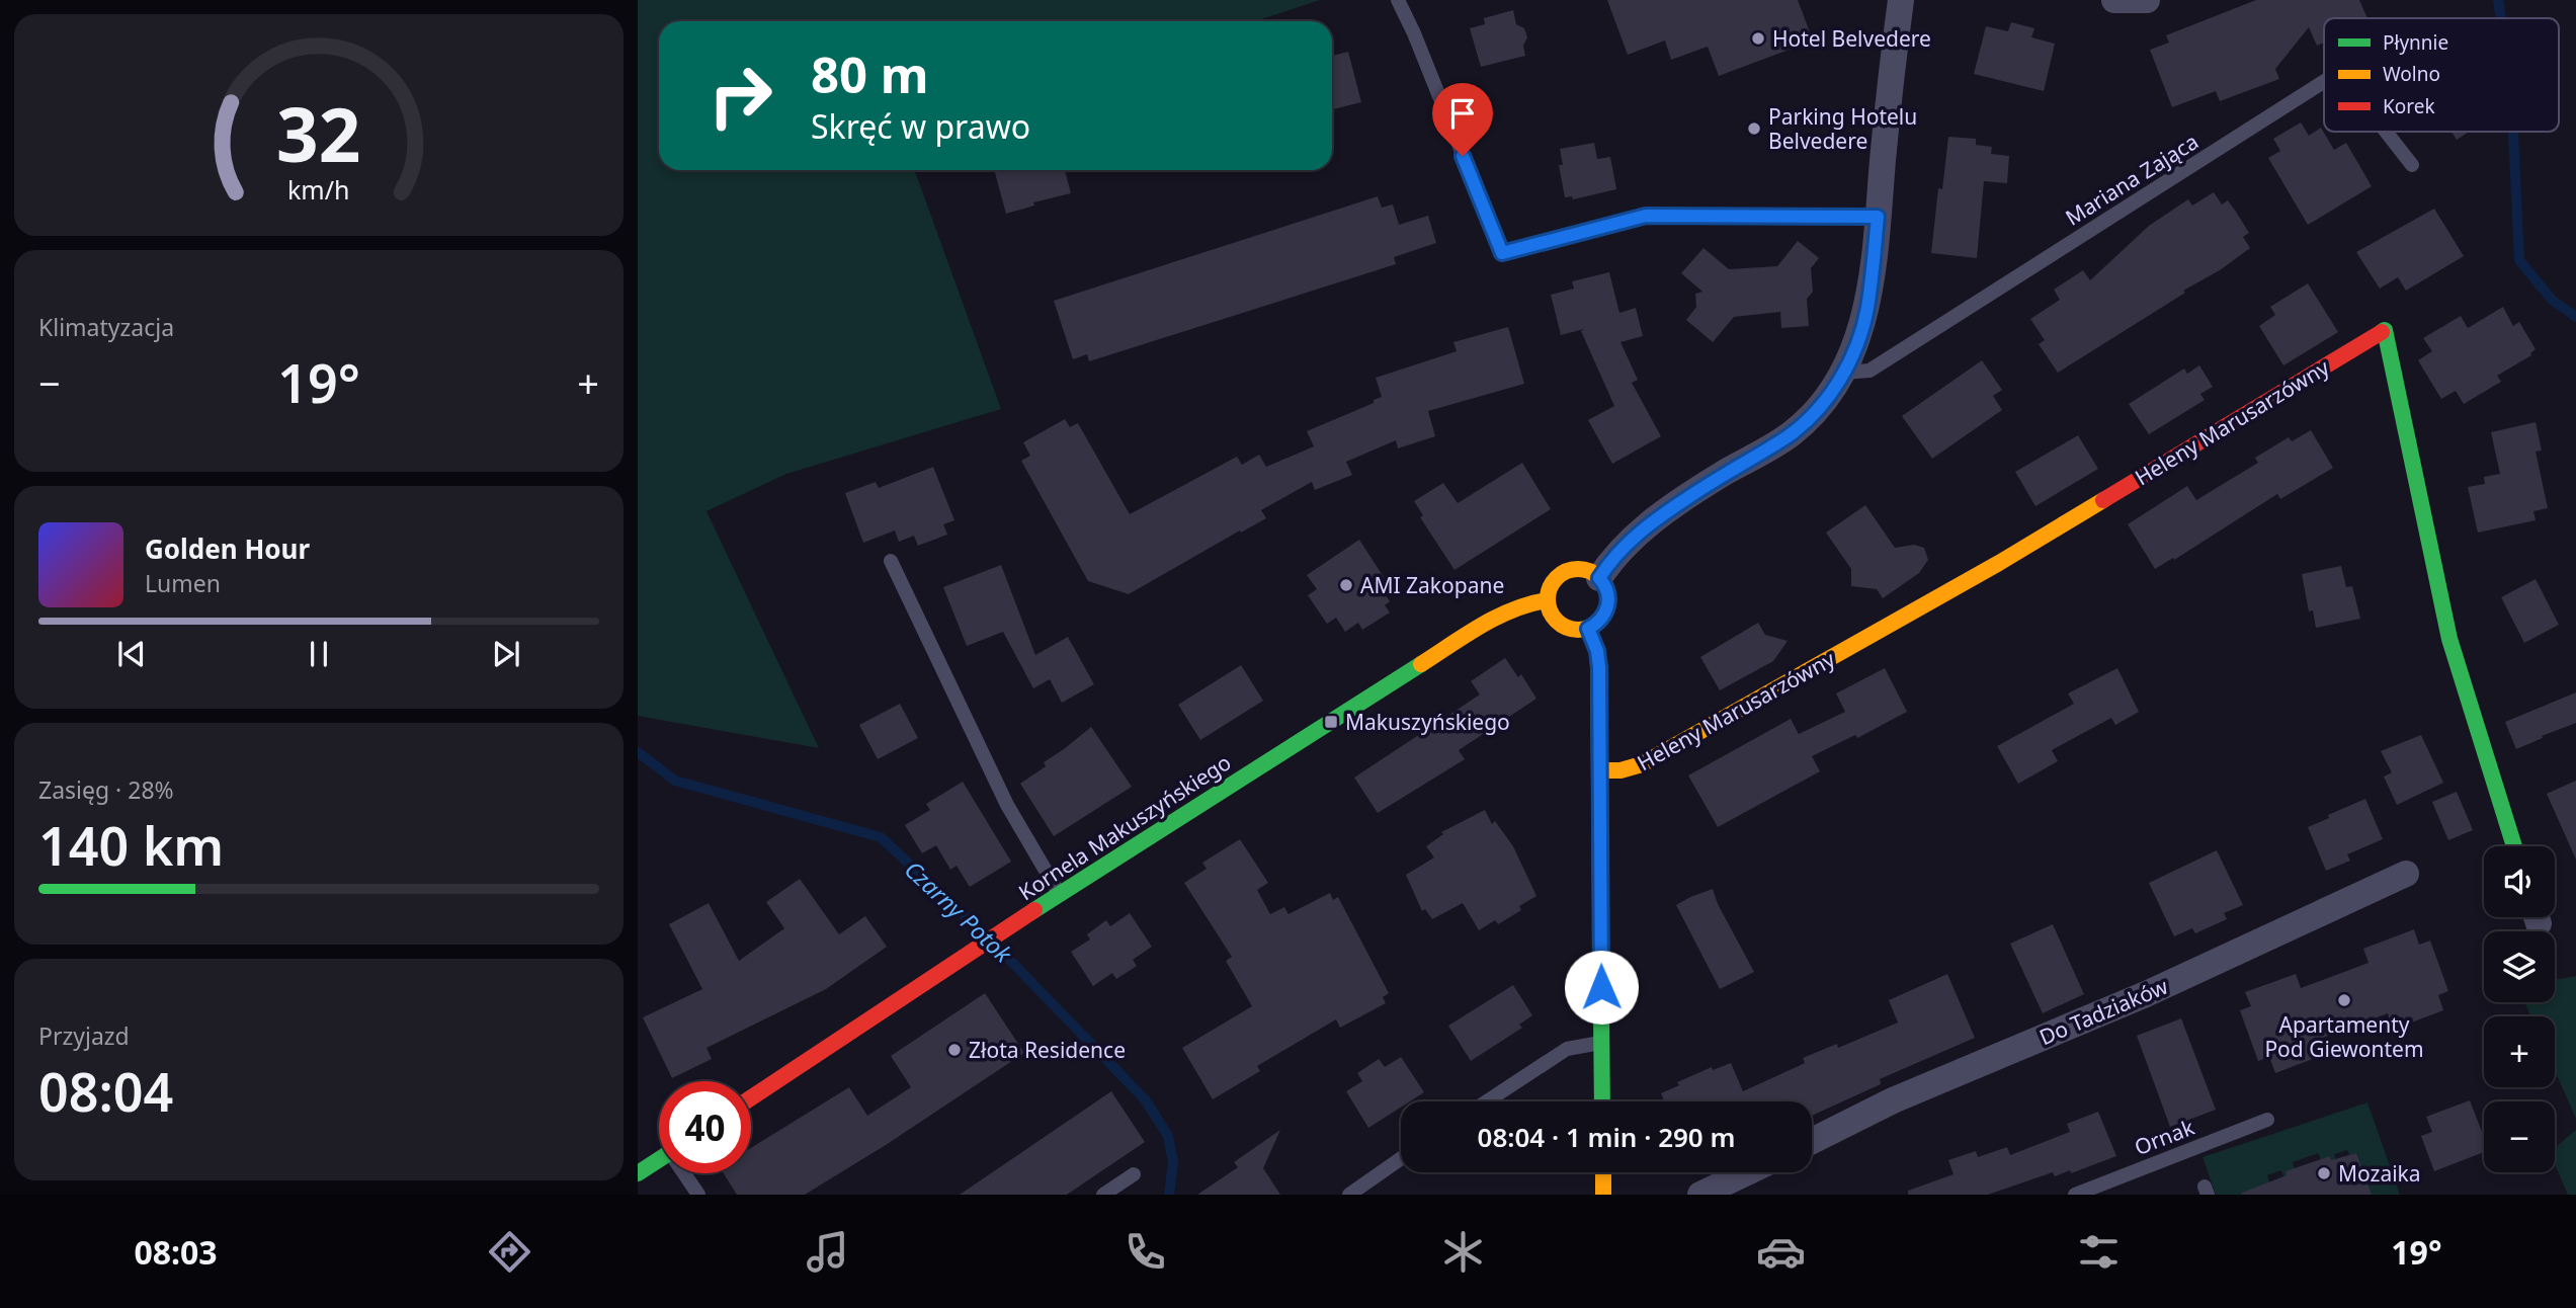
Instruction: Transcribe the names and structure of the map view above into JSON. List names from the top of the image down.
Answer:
{
  "streets": {
    "street": ["Heleny Marusarzówny", "Kornela Makuszyńskiego", "Do Tadziaków"],
    "lane": ["Mariana Zająca", "Ornak"]
  },
  "water": ["Czarny Potok"],
  "places": {
    "other": [
      "Hotel Belvedere",
      "Parking Hotelu Belvedere",
      "AMI Zakopane",
      "Apartamenty Pod Giewontem",
      "Złota Residence",
      "Mozaika"
    ],
    "transit": ["Makuszyńskiego"]
  },
  "legend": ["Płynnie", "Wolno", "Korek"],
  "page": {
    "turn": ["80 m", "Skręć w prawo"],
    "tile": [
      "Klimatyzacja",
      ["Zasięg · 28%", "140 km"],
      ["Przyjazd", "08:04"]
    ],
    "heat": ["−", "19°", "+"],
    "song": ["Golden Hour", "Lumen"],
    "map_buttons": ["+", "−"],
    "limit": "40",
    "trip": "08:04 · 1 min · 290 m",
    "tabs": ["08:03", "19°"],
    "gauge": ["32", "km/h"]
  }
}
